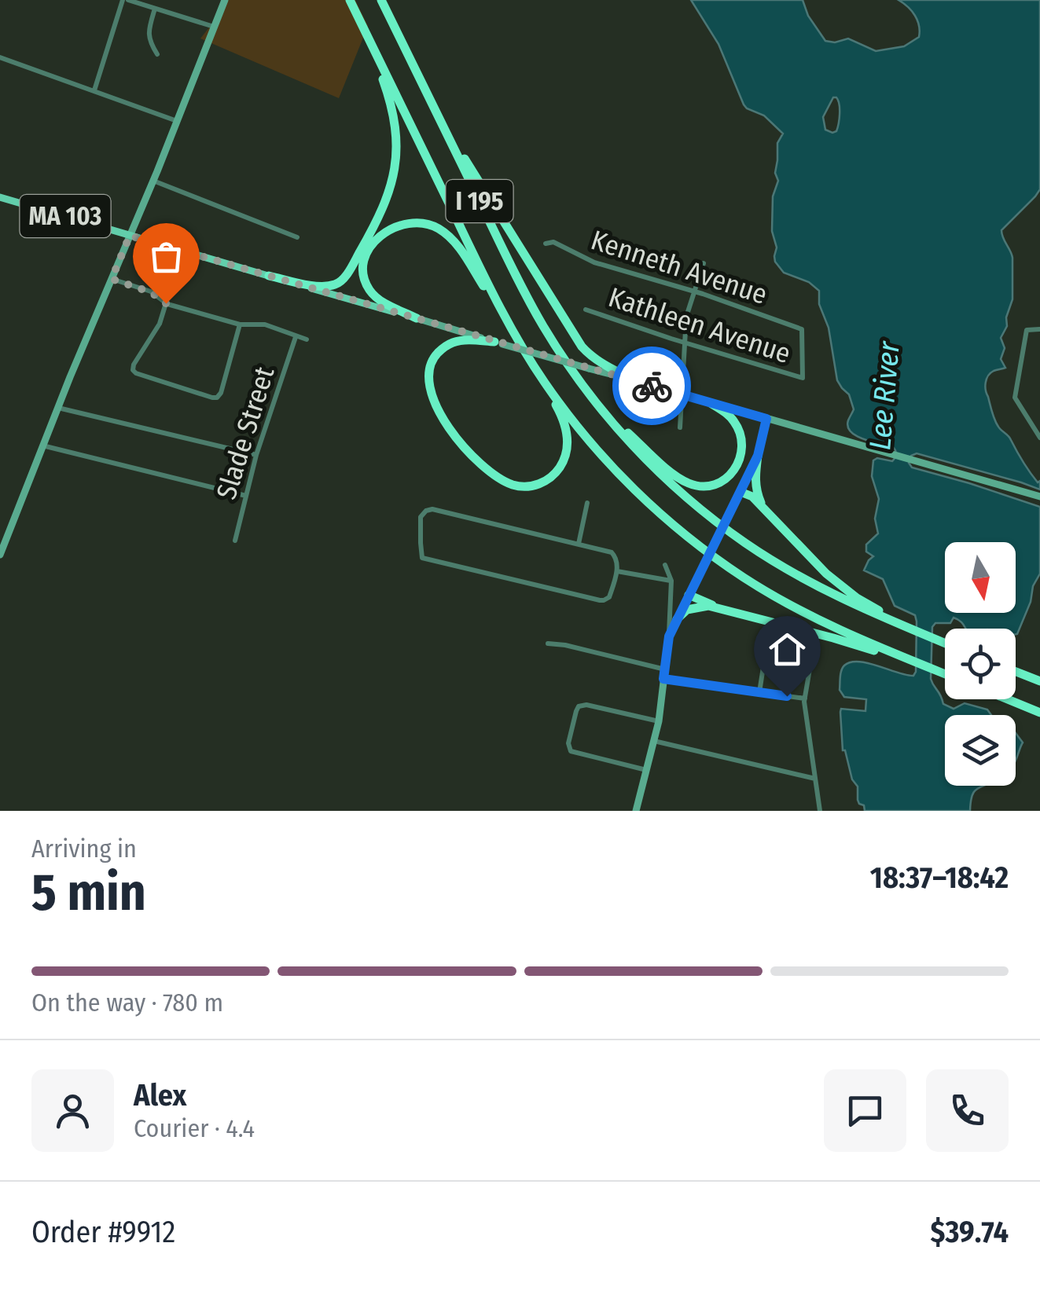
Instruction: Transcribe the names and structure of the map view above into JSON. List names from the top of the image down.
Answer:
{
  "streets": {
    "highway": ["I 195"],
    "main road": ["MA 103"],
    "street": ["Kenneth Avenue", "Kathleen Avenue", "Slade Street"]
  },
  "crossings": [
    ["Kenneth Avenue", "Kathleen Avenue"]
  ],
  "water": ["Lee River"],
  "north": "bottom",
  "page": {
    "heading": ["5 min", "Arriving in", "18:37–18:42"],
    "panel": [
      "Alex",
      "Courier · 4.4",
      "Order #9912",
      "$39.74"
    ],
    "bar": "On the way · 780 m"
  }
}
